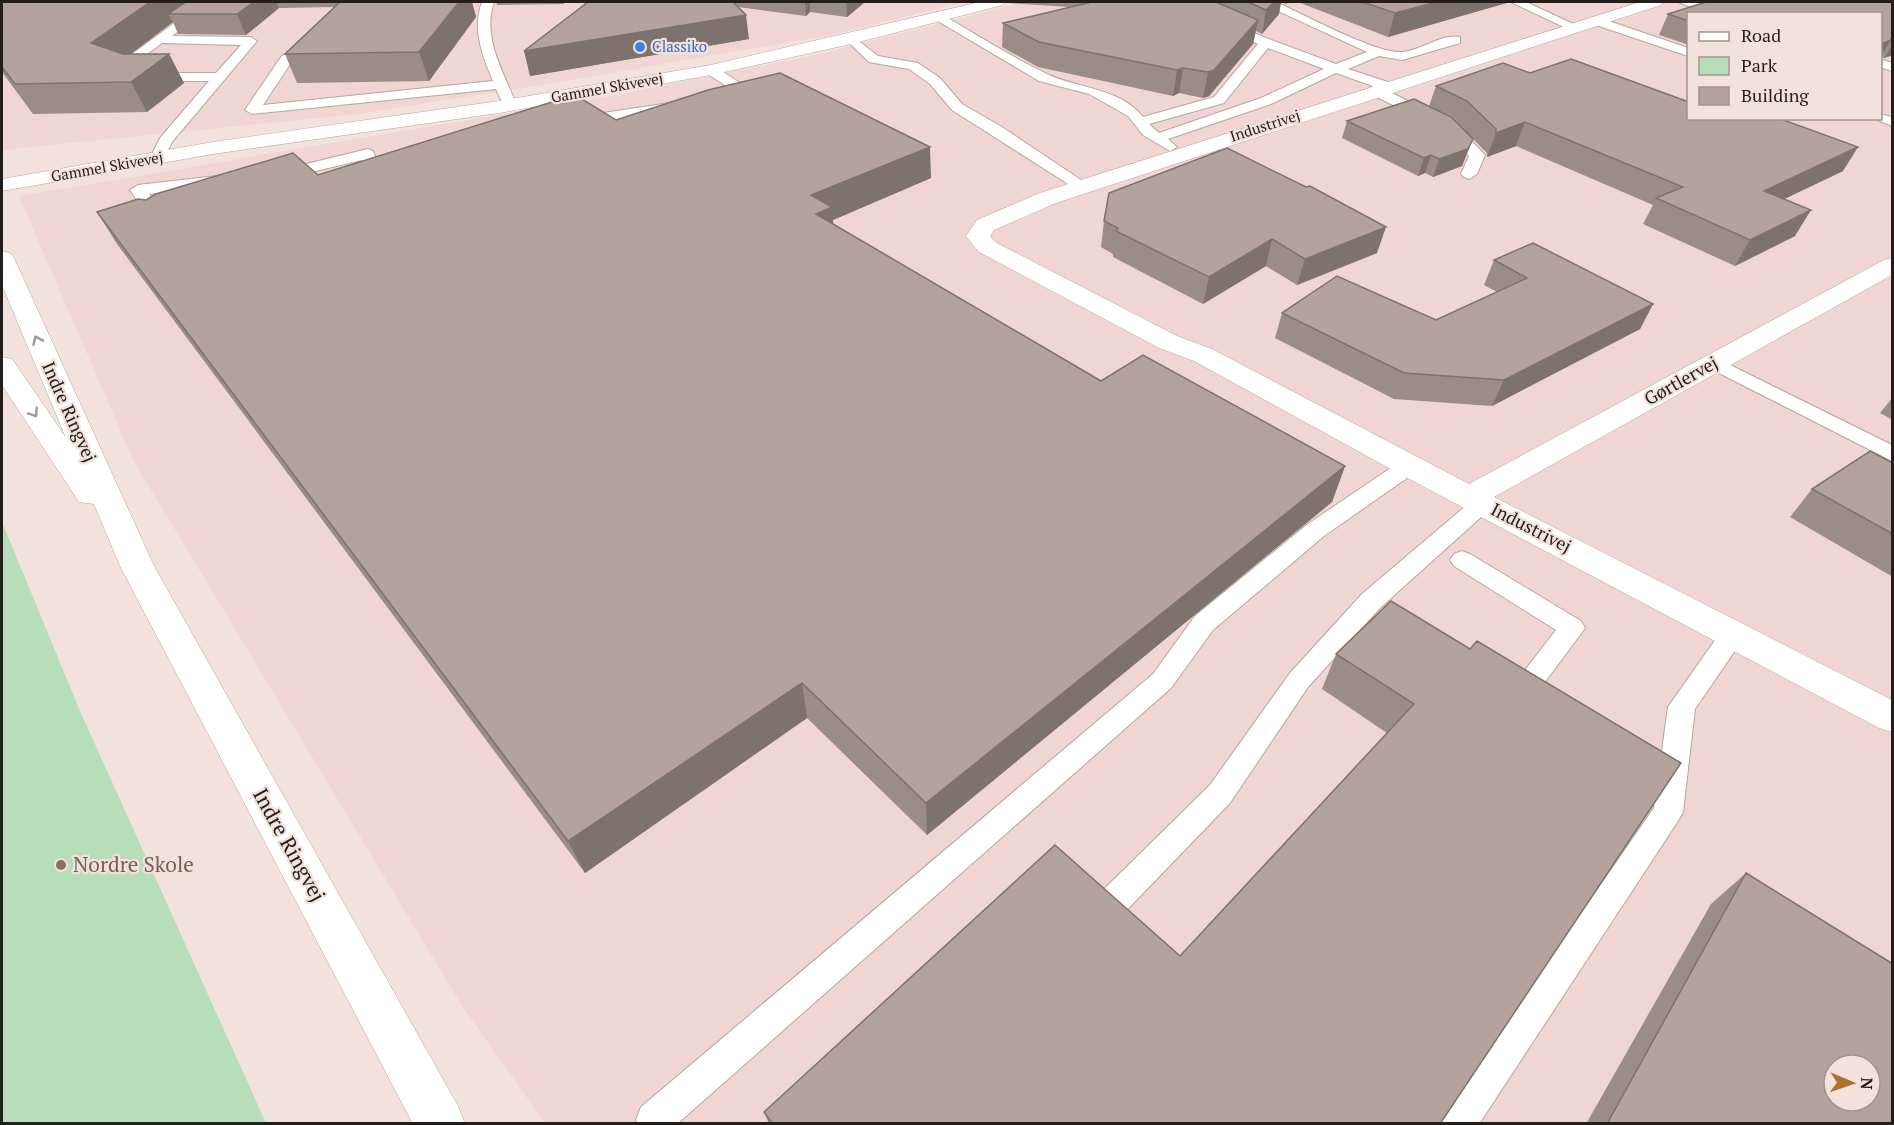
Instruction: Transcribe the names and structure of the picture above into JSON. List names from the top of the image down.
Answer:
{
  "streets": {
    "street": [
      "Gammel Skivevej",
      "Industrivej",
      "Gørtlervej",
      "Indre Ringvej"
    ]
  },
  "crossings": [
    ["Industrivej", "Gørtlervej"]
  ],
  "places": ["Classiko", "Nordre Skole"],
  "legend": ["Road", "Park", "Building"],
  "north": "right"
}
